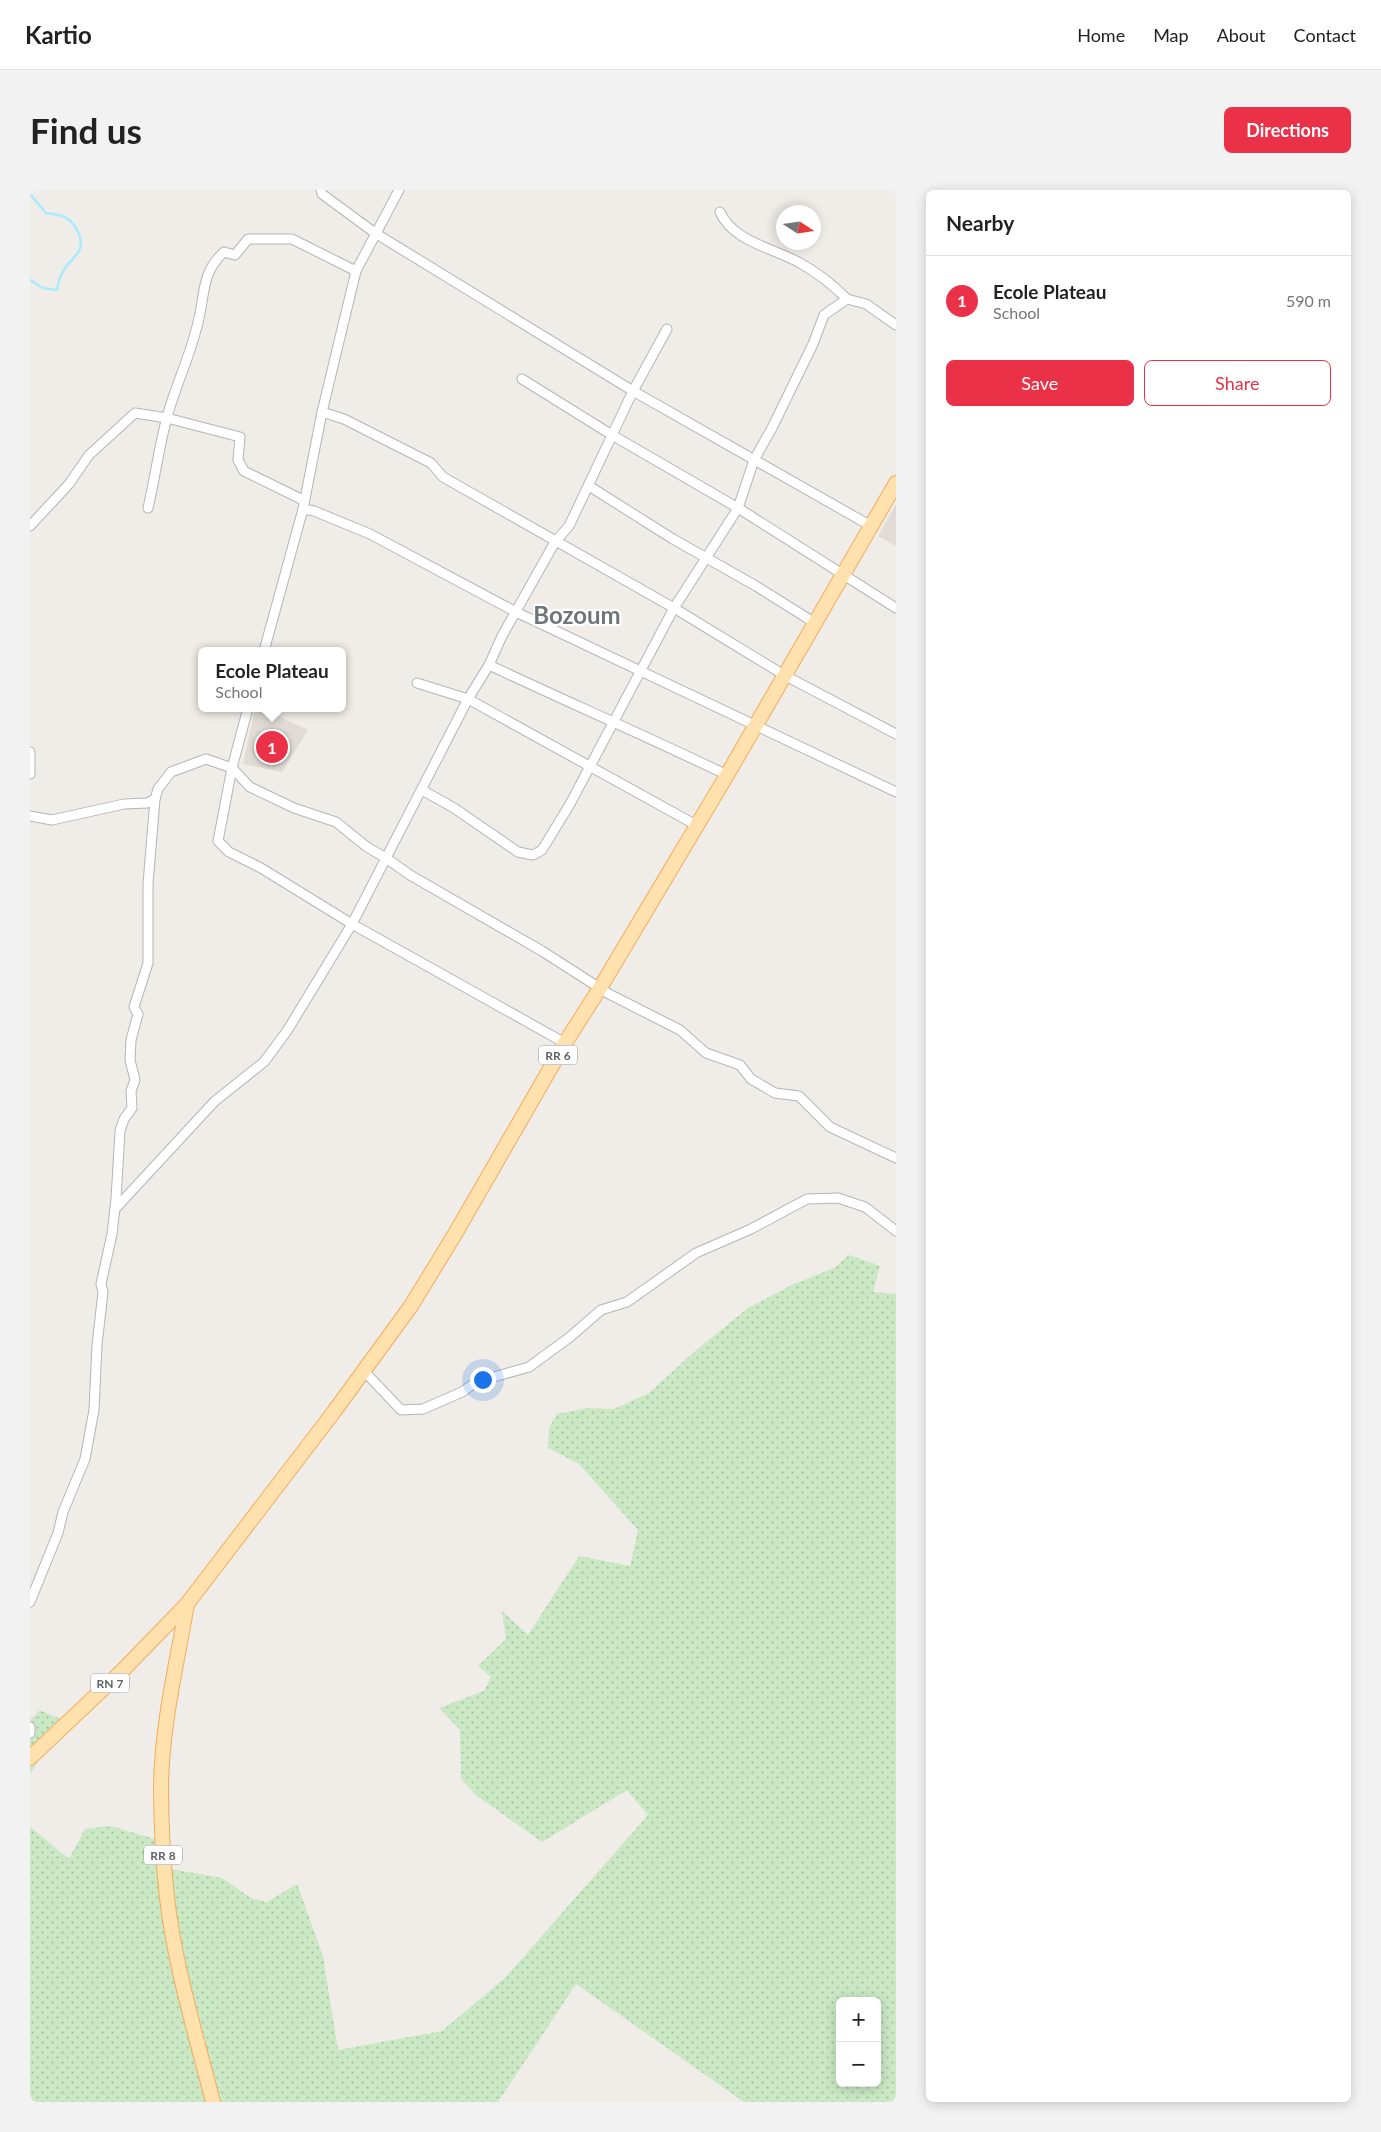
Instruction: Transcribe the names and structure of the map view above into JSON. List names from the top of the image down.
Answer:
{
  "streets": {
    "main road": ["RR 6", "RN 7", "RR 8"]
  },
  "crossings": [
    ["RR 6", "RN 7"],
    ["RR 6", "RR 8"],
    ["RN 7", "RR 8"]
  ],
  "districts": ["Bozoum"],
  "north": "right",
  "page": {
    "header": "Kartio",
    "nav": [
      "Home",
      "Map",
      "About",
      "Contact"
    ],
    "buttons": [
      "Directions",
      ["Save", "Share"]
    ],
    "title": "Find us",
    "heading": "Nearby",
    "list": [
      {
        "mark": "1",
        "name": "Ecole Plateau",
        "note": "School",
        "value": "590 m"
      }
    ],
    "popup": ["Ecole Plateau", "School"],
    "pins": "1",
    "map_buttons": ["+", "−"]
  }
}
